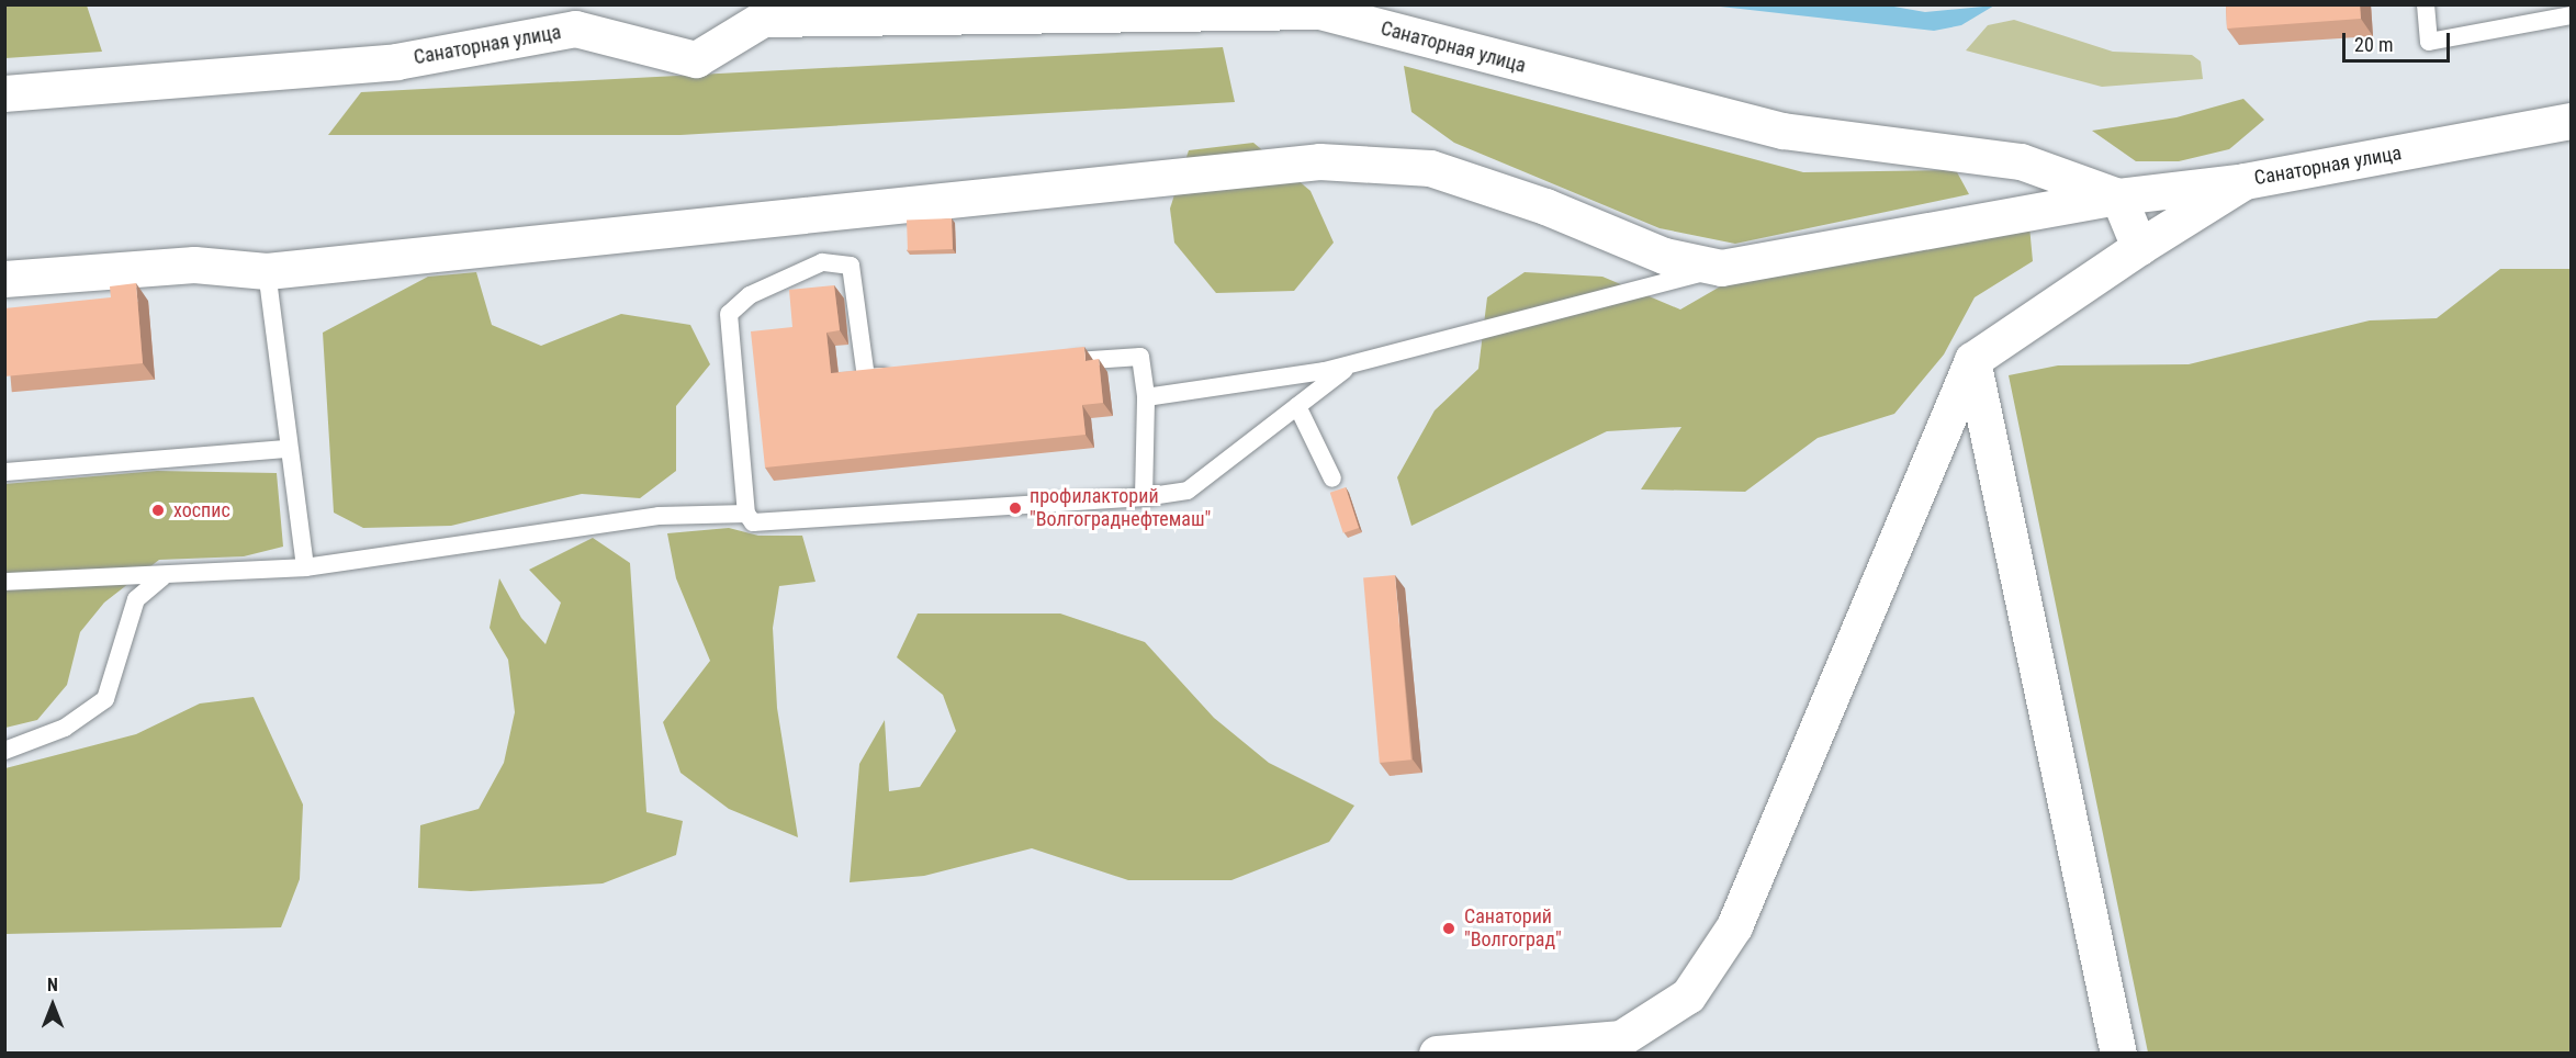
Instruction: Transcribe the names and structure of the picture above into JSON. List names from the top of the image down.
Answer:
{
  "streets": {
    "street": ["Санаторная улица"]
  },
  "places": ["профилакторий \"Волгограднефтемаш\"", "хоспис", "Санаторий \"Волгоград\""],
  "scale_bar": "20 m",
  "north": "top"
}
